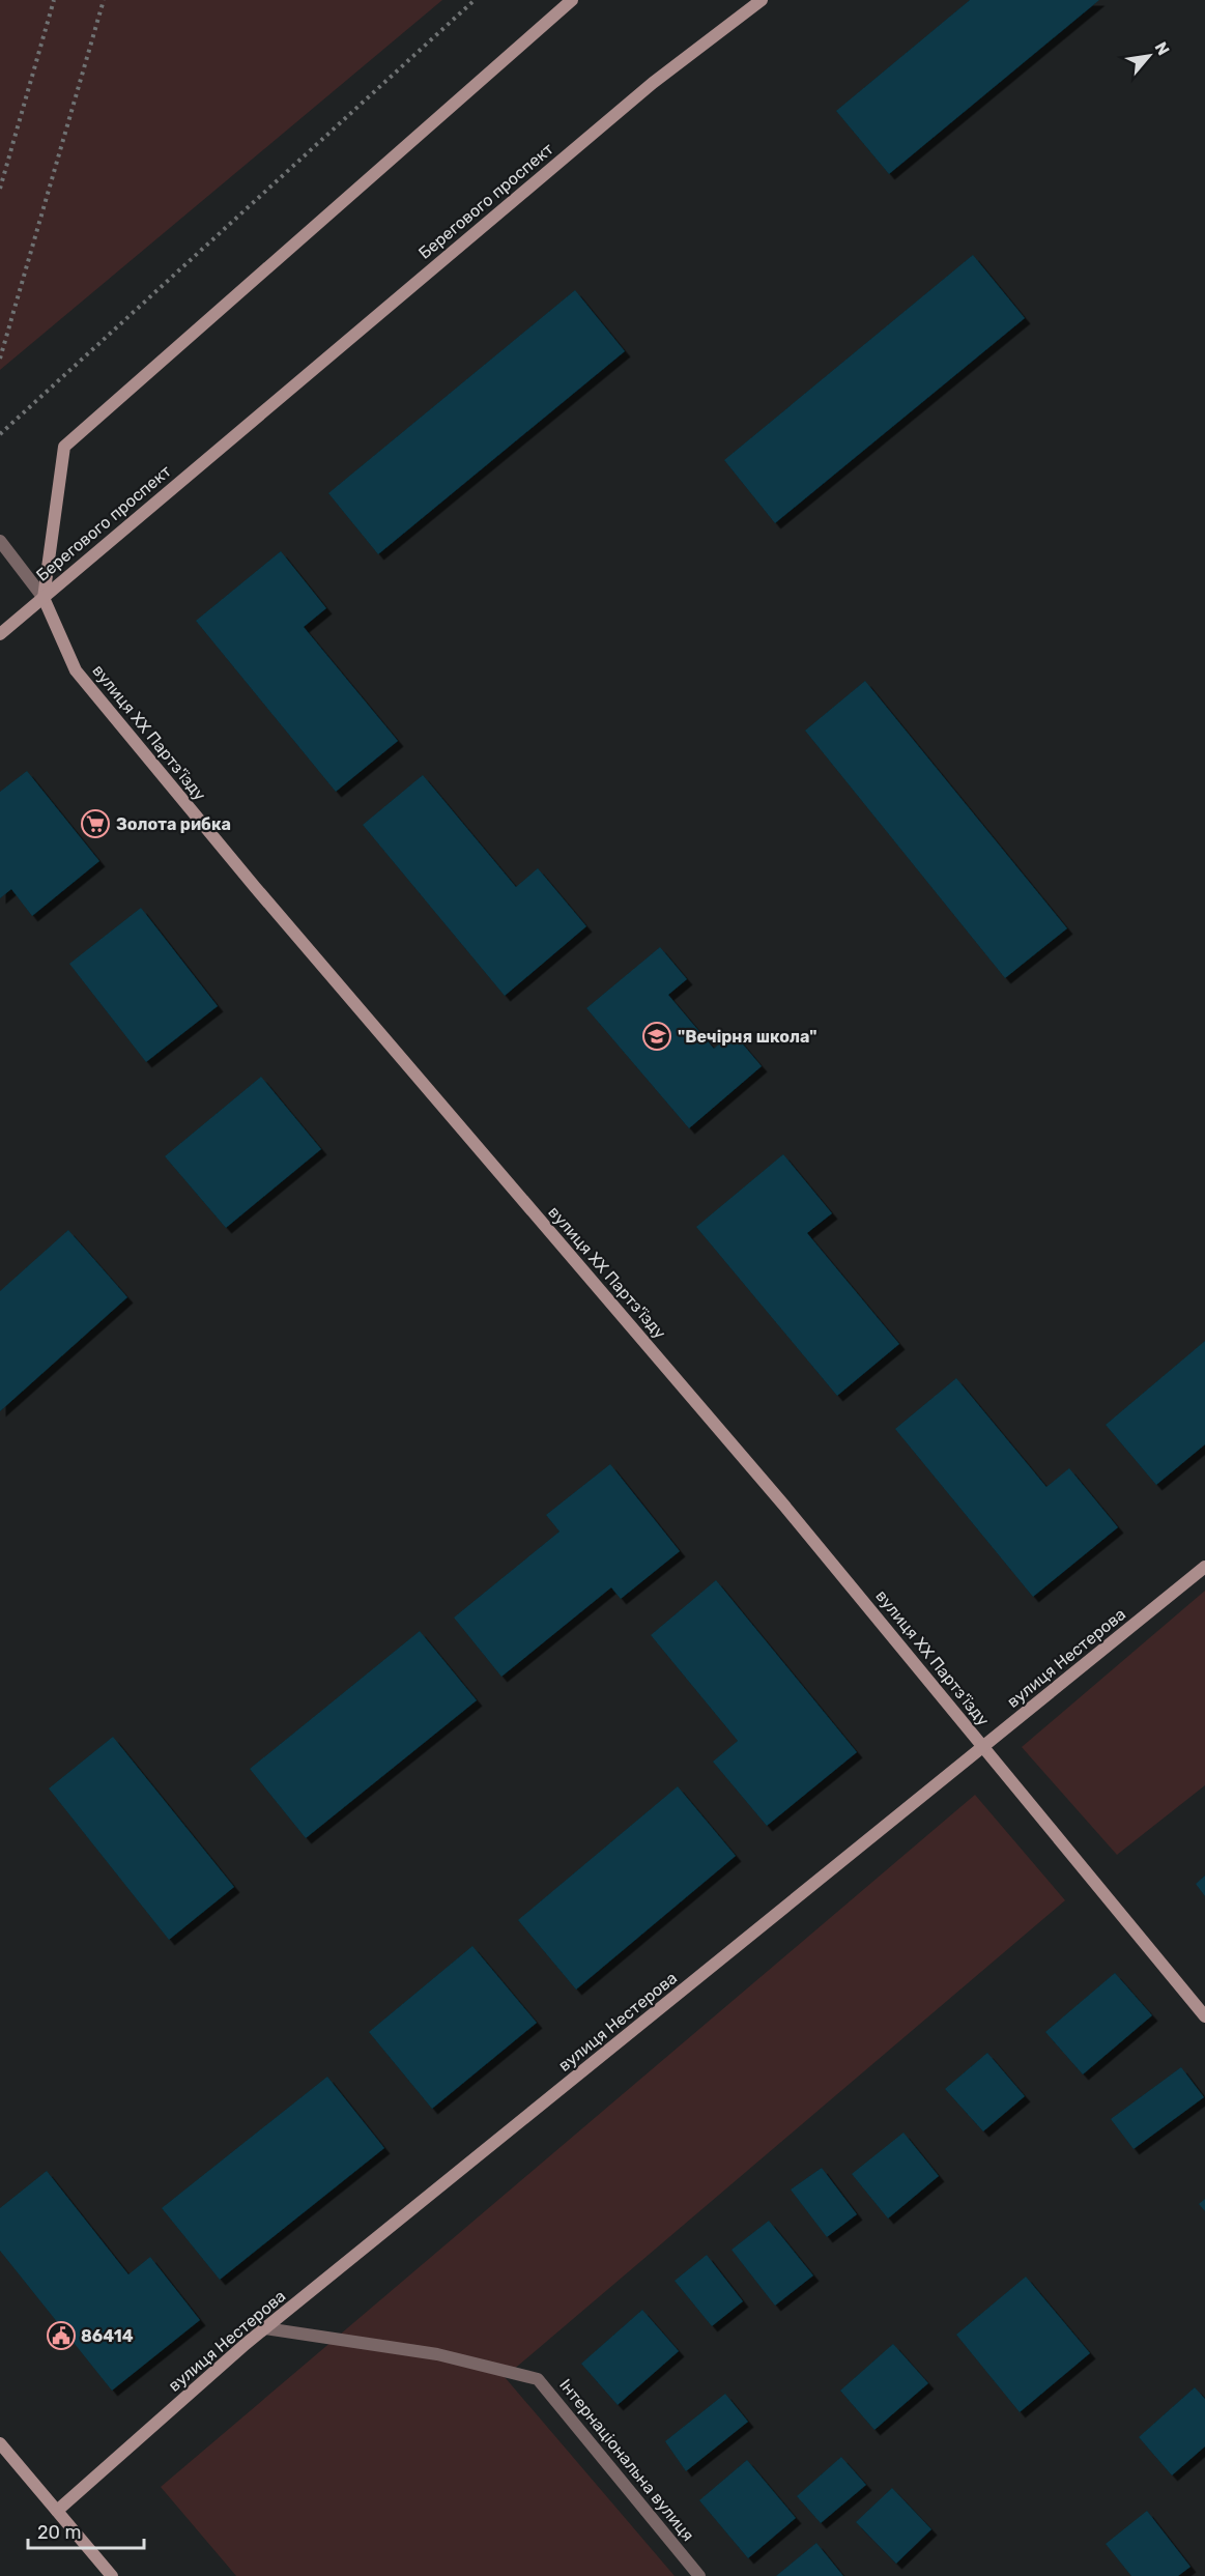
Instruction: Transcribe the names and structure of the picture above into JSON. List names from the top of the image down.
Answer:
{
  "streets": {
    "street": [
      "Берегового проспект",
      "вулиця XX Партз'їзду",
      "вулиця Нестерова",
      "Інтернаціональна вулиця"
    ]
  },
  "crossings": [
    ["Берегового проспект", "вулиця XX Партз'їзду"],
    ["вулиця XX Партз'їзду", "вулиця Нестерова"],
    ["вулиця Нестерова", "Інтернаціональна вулиця"]
  ],
  "places": {
    "supermarket": ["Золота рибка"],
    "school or university": ["\"Вечірня школа\""],
    "public building": ["86414"]
  },
  "scale_bar": "20 m",
  "north": "top right"
}
